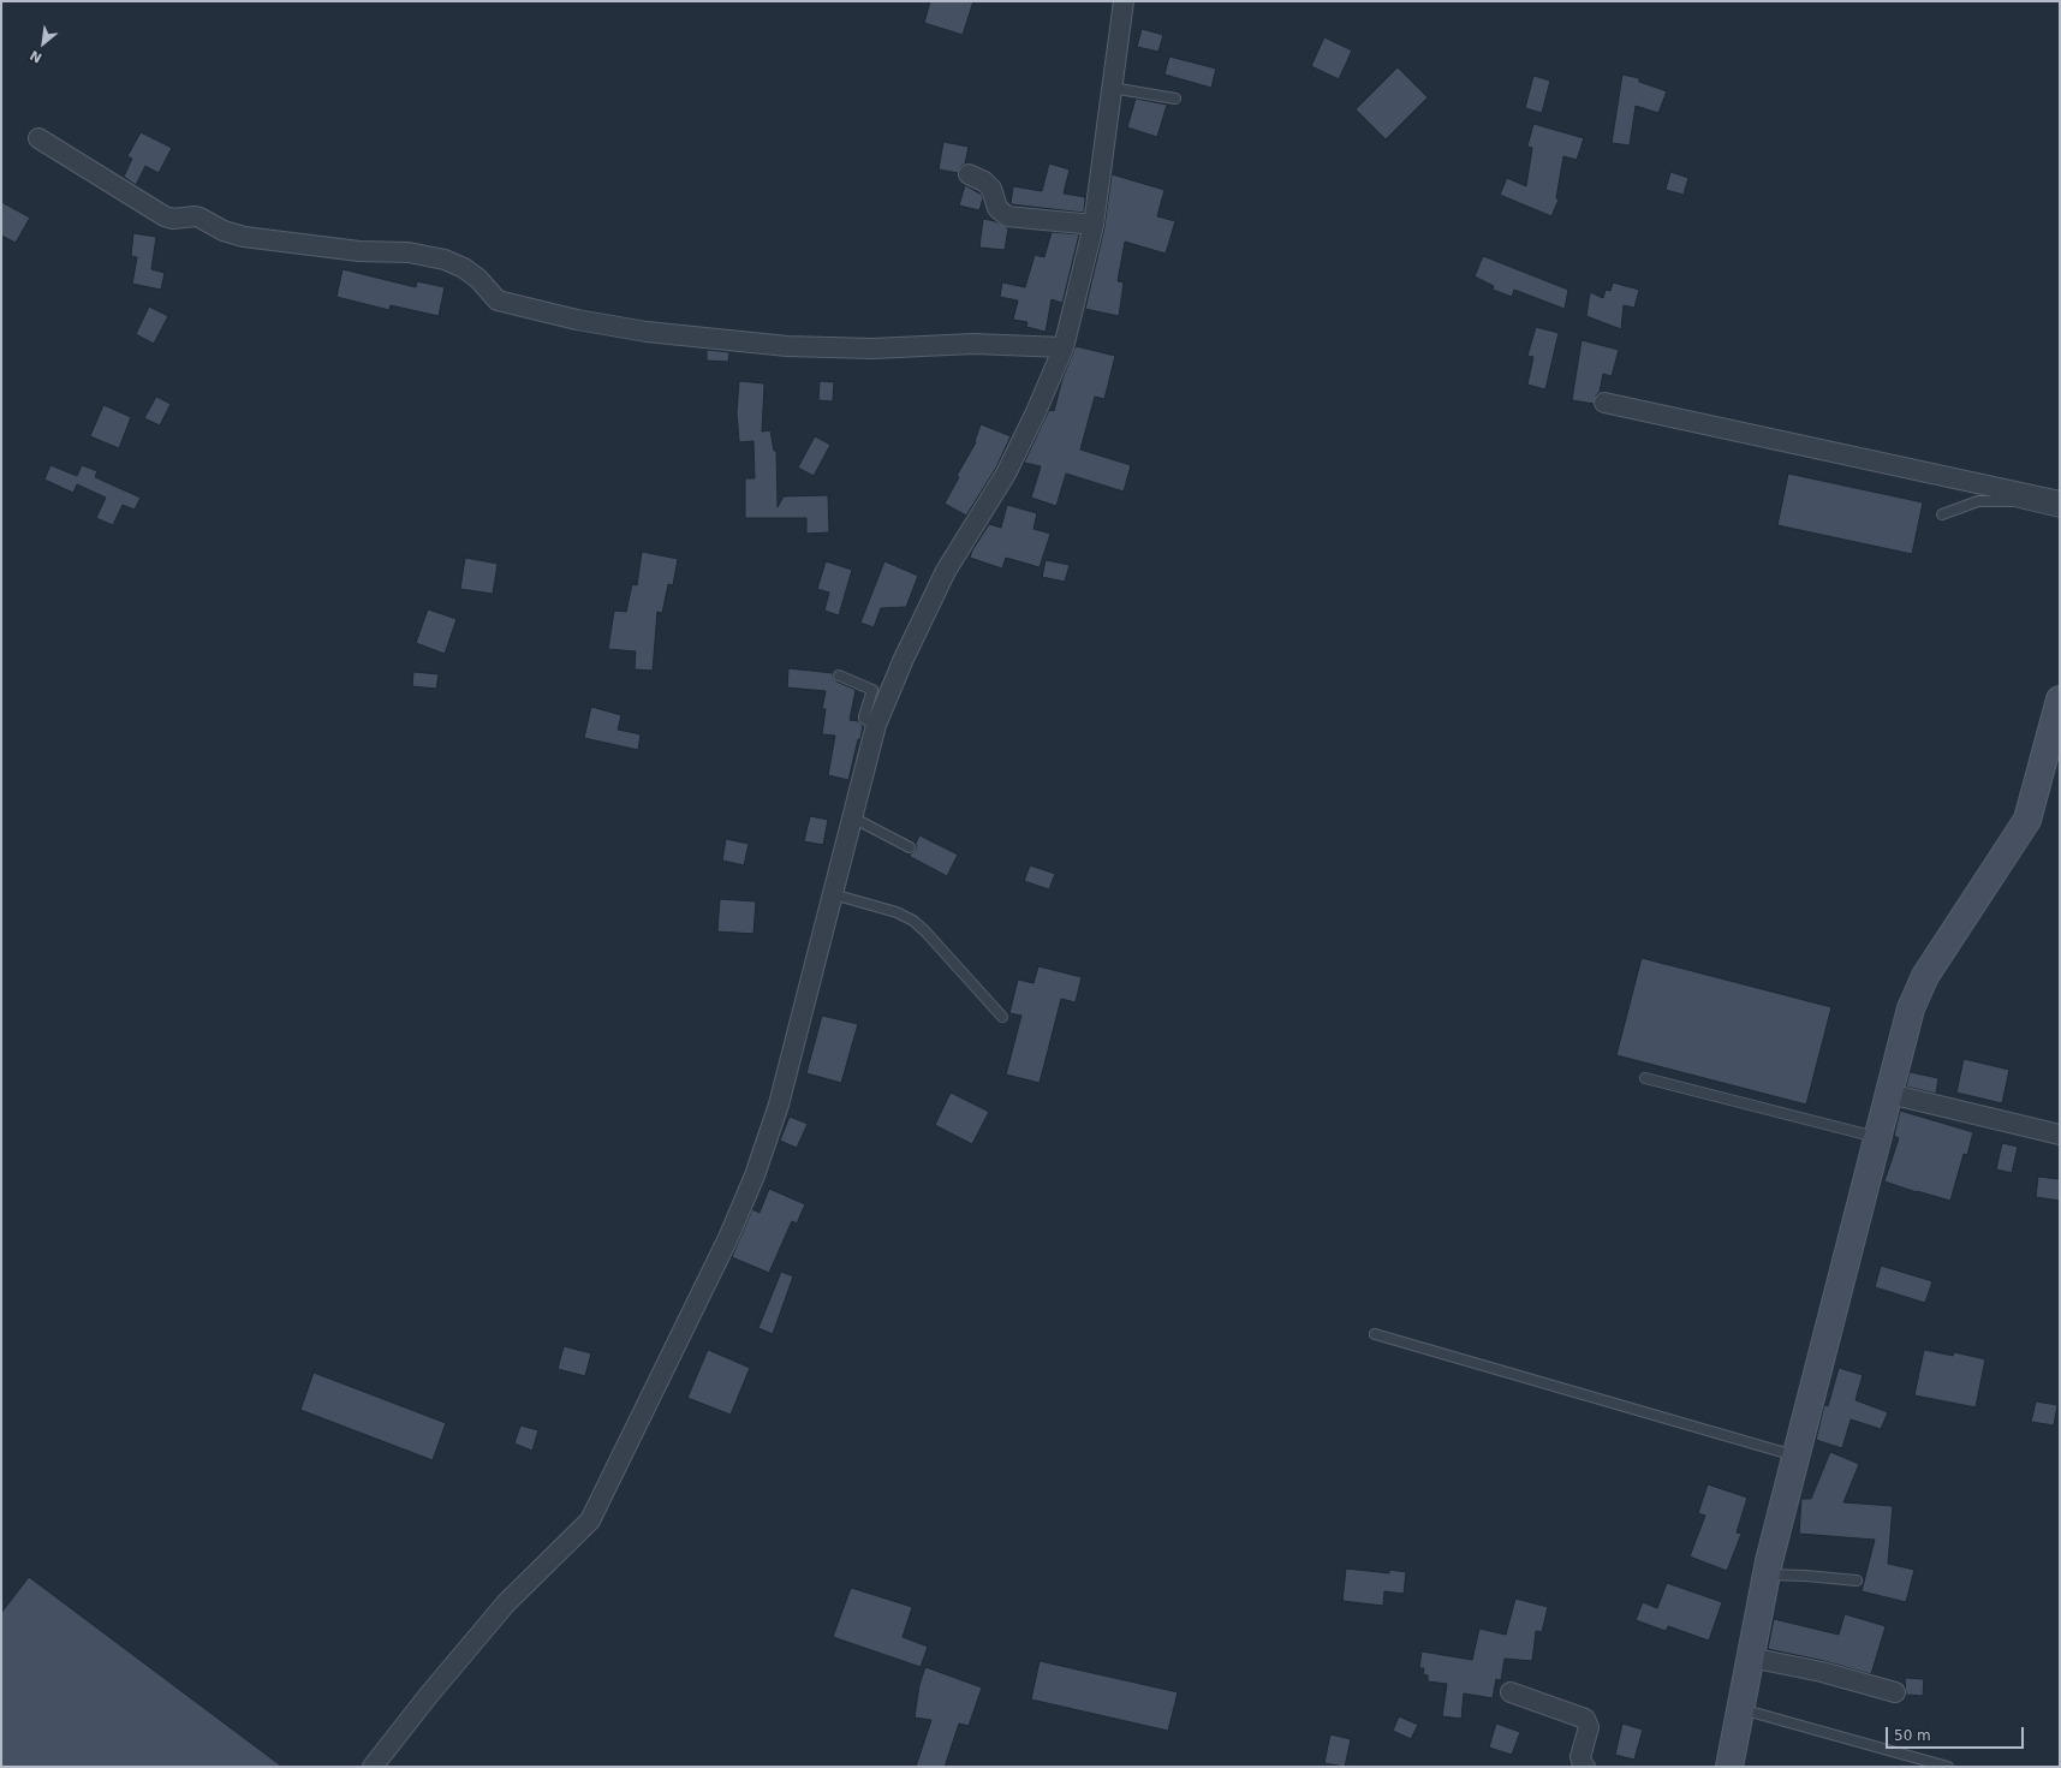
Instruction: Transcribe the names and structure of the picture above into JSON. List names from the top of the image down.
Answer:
{
  "scale_bar": "50 m",
  "north": "bottom left"
}
